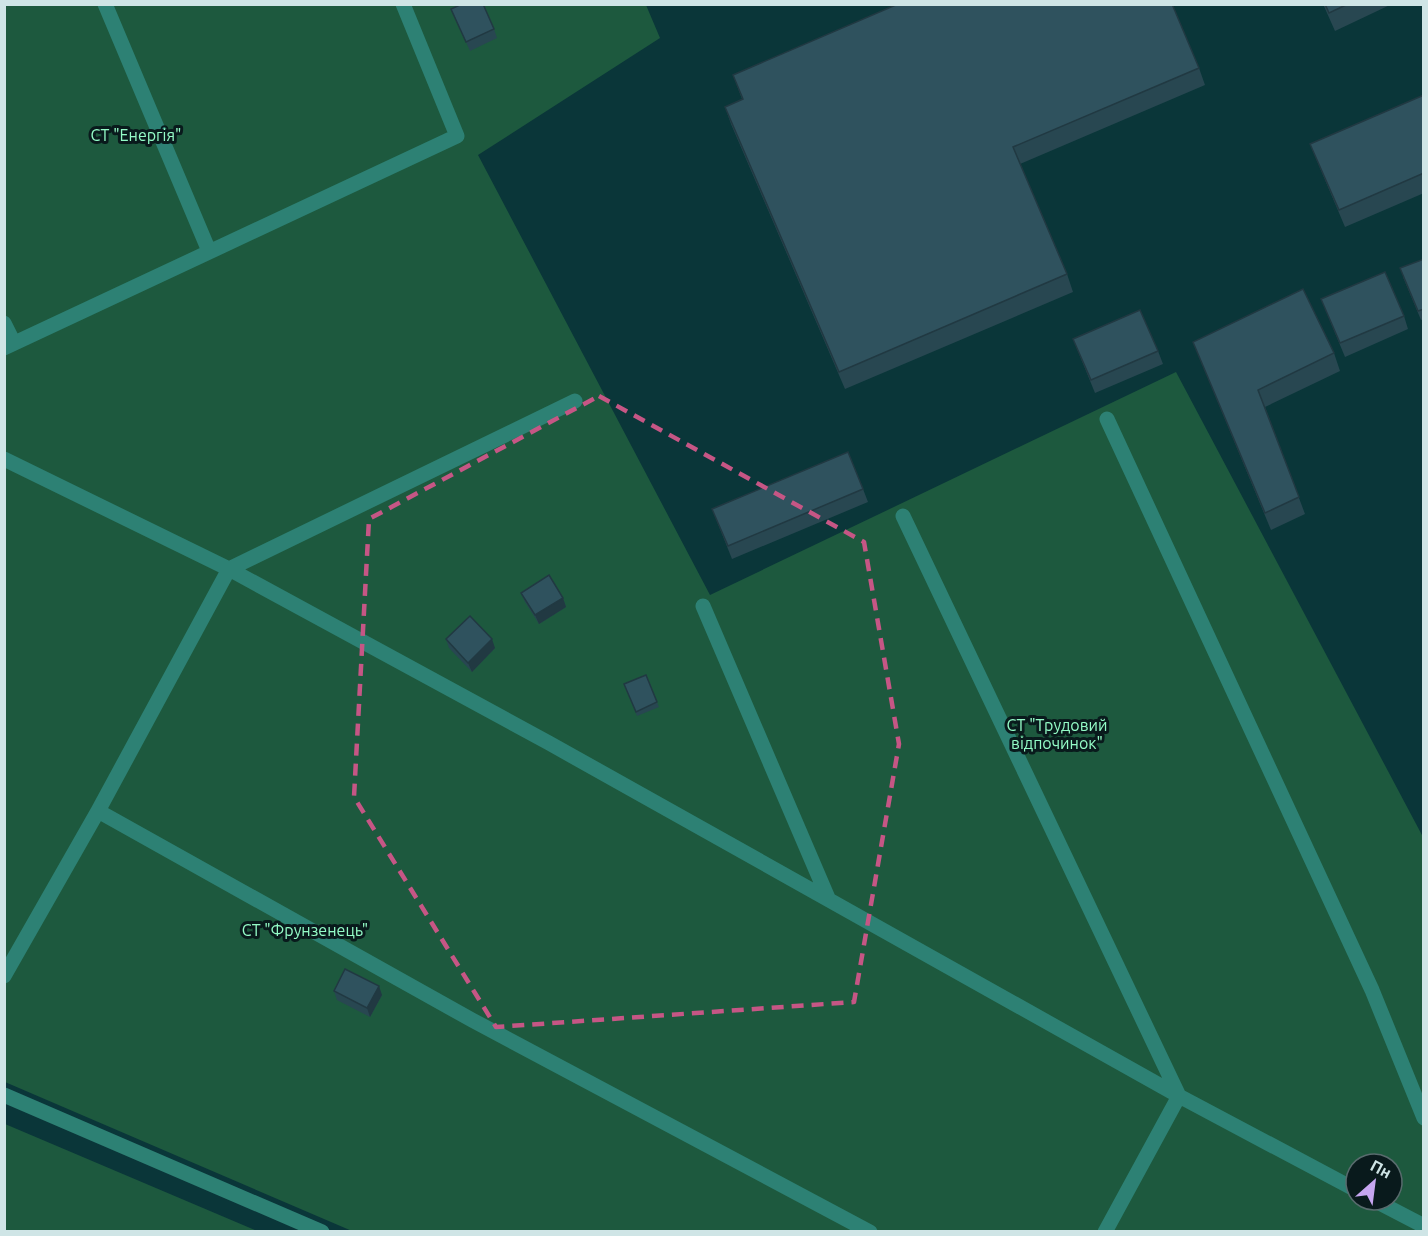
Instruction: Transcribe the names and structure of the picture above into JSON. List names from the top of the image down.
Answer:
{
  "parks": ["СТ \"Енергія\"", "СТ \"Трудовий відпочинок\"", "СТ \"Фрунзенець\""],
  "north": "top right"
}
